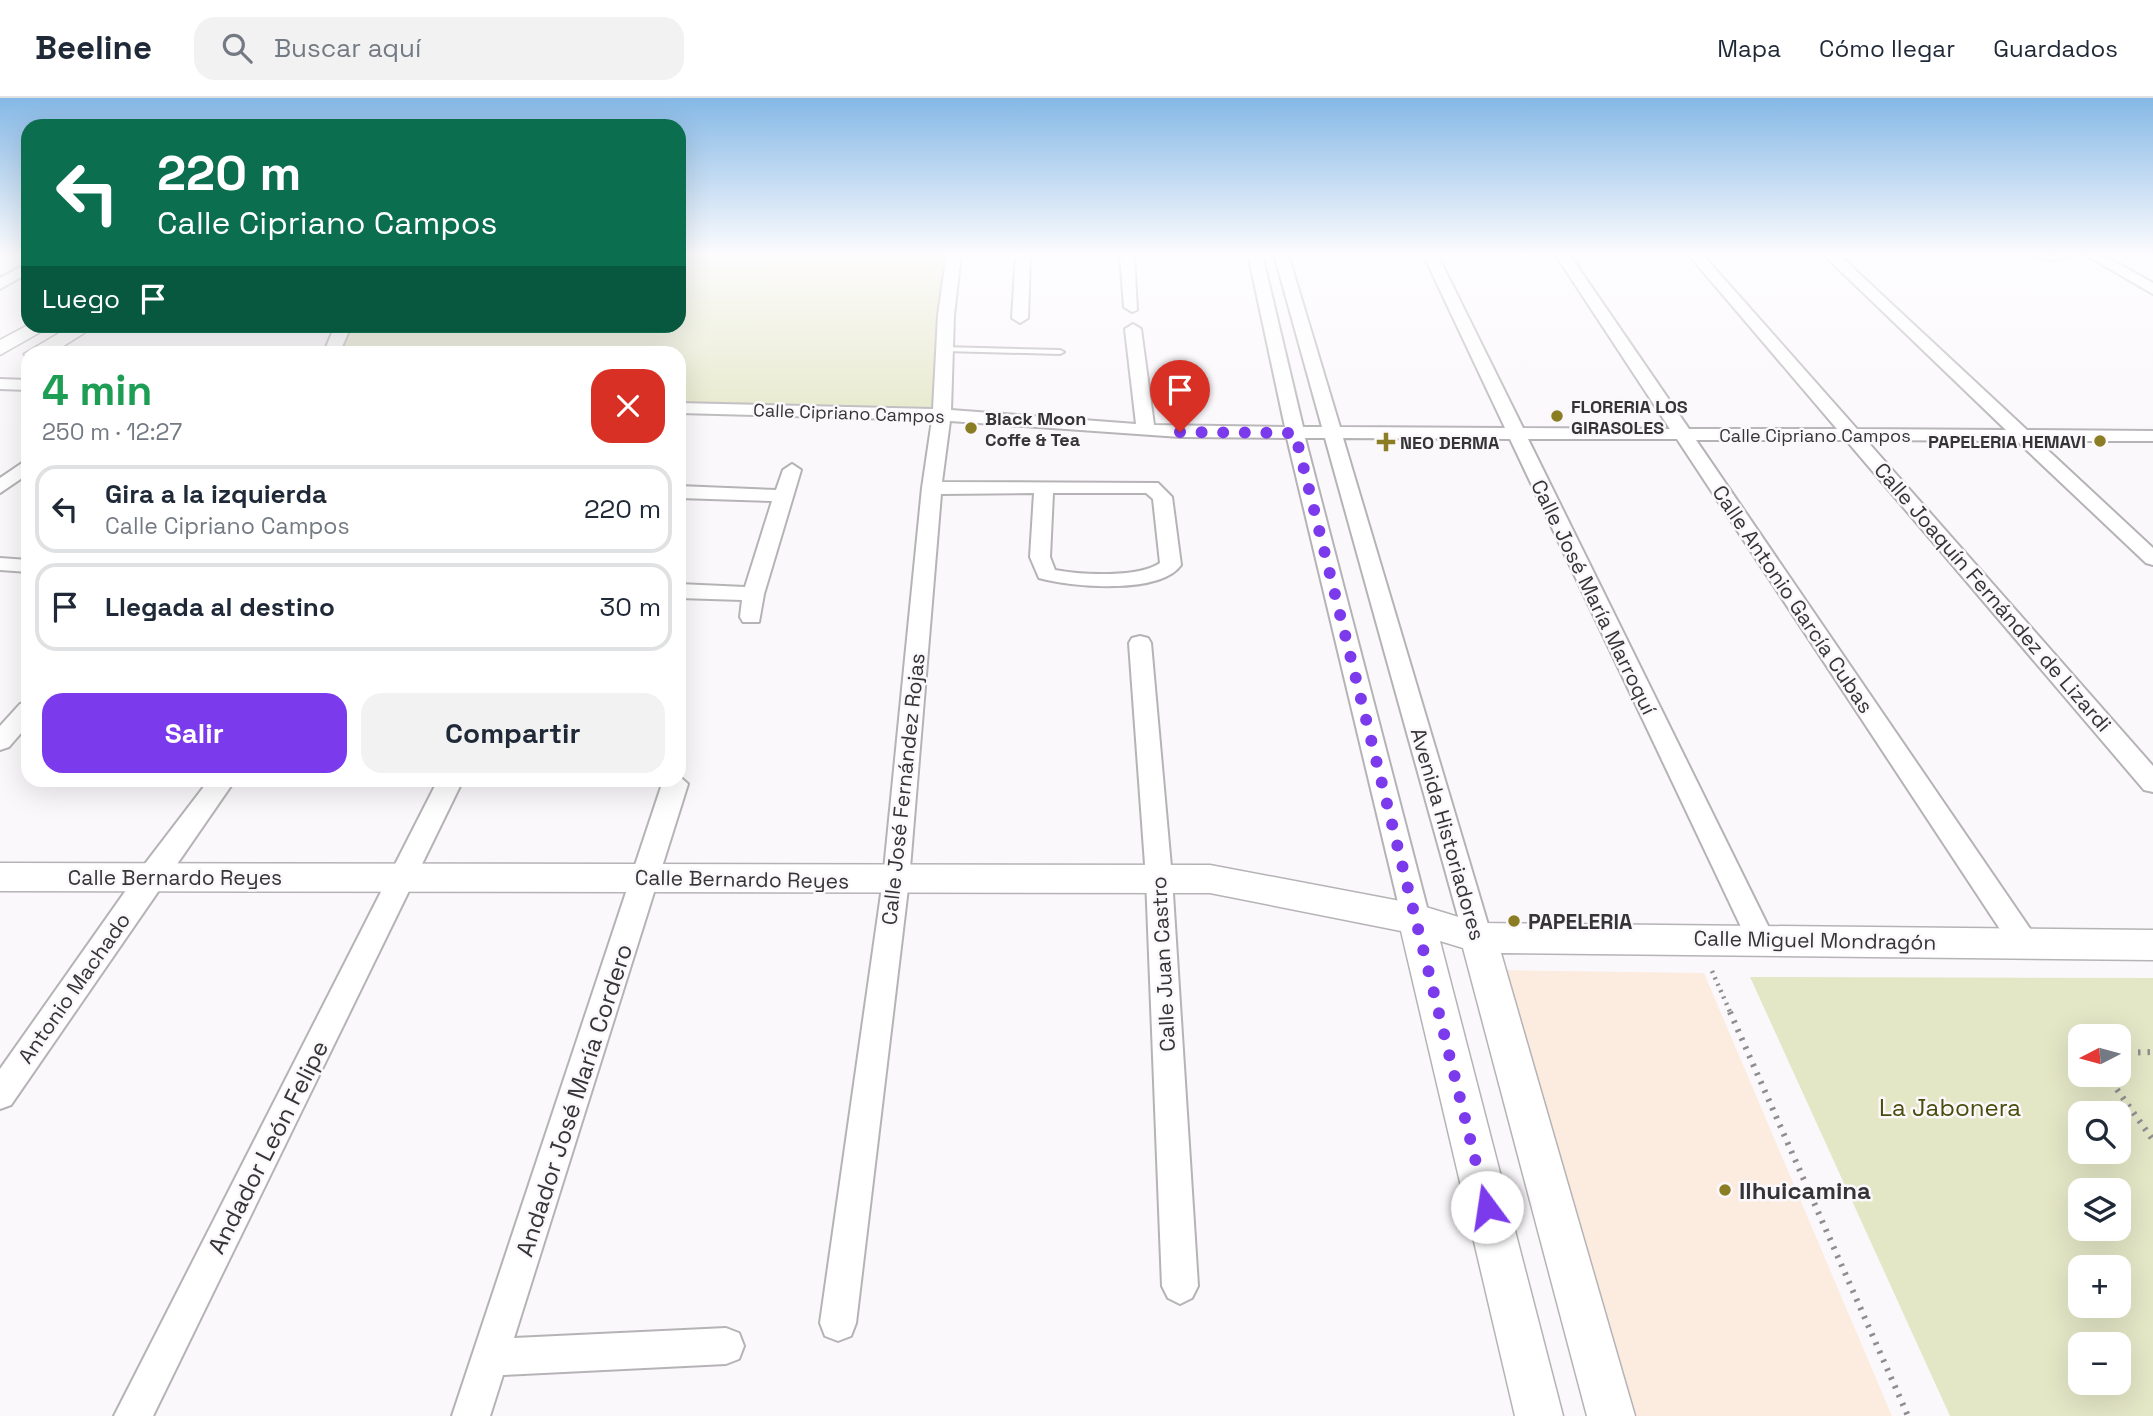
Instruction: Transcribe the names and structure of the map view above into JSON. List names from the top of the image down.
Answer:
{
  "streets": {
    "street": [
      "Calle Cipriano Campos",
      "Calle José María Marroquí",
      "Calle Joaquín Fernández de Lizardi",
      "Calle Antonio García Cubas",
      "Calle José Fernández Rojas",
      "Avenida Historiadores",
      "Calle Bernardo Reyes",
      "Calle Miguel Mondragón",
      "Calle Juan Castro",
      "Antonio Machado",
      "Andador José María Cordero",
      "Andador León Felipe"
    ]
  },
  "crossings": [
    ["Calle Cipriano Campos", "Calle José María Marroquí"],
    ["Calle Cipriano Campos", "Calle Joaquín Fernández de Lizardi"],
    ["Calle Cipriano Campos", "Calle Antonio García Cubas"],
    ["Calle Cipriano Campos", "Calle José Fernández Rojas"],
    ["Calle Cipriano Campos", "Avenida Historiadores"],
    ["Calle José María Marroquí", "Calle Miguel Mondragón"],
    ["Calle Antonio García Cubas", "Calle Miguel Mondragón"],
    ["Calle José Fernández Rojas", "Calle Bernardo Reyes"],
    ["Avenida Historiadores", "Calle Bernardo Reyes"],
    ["Avenida Historiadores", "Calle Miguel Mondragón"],
    ["Calle Bernardo Reyes", "Calle Miguel Mondragón"],
    ["Calle Bernardo Reyes", "Calle Juan Castro"],
    ["Calle Bernardo Reyes", "Antonio Machado"],
    ["Calle Bernardo Reyes", "Andador José María Cordero"],
    ["Calle Bernardo Reyes", "Andador León Felipe"]
  ],
  "parks": ["La Jabonera"],
  "places": {
    "other": [
      "FLORERIA LOS GIRASOLES",
      "Black Moon Coffe & Tea",
      "PAPELERIA HEMAVI",
      "PAPELERIA",
      "Ilhuicamina"
    ],
    "health": ["NEO DERMA"]
  },
  "north": "left",
  "page": {
    "header": "Beeline",
    "search": "Buscar aquí",
    "nav": ["Mapa", "Cómo llegar", "Guardados"],
    "turn": ["220 m", "Calle Cipriano Campos"],
    "then": "Luego",
    "heading": ["4 min", "250 m · 12:27"],
    "list": [
      {
        "name": "Gira a la izquierda",
        "note": "Calle Cipriano Campos",
        "value": "220 m"
      },
      {
        "name": "Llegada al destino",
        "value": "30 m"
      }
    ],
    "buttons": ["Salir", "Compartir"],
    "map_buttons": ["+", "−"]
  }
}
